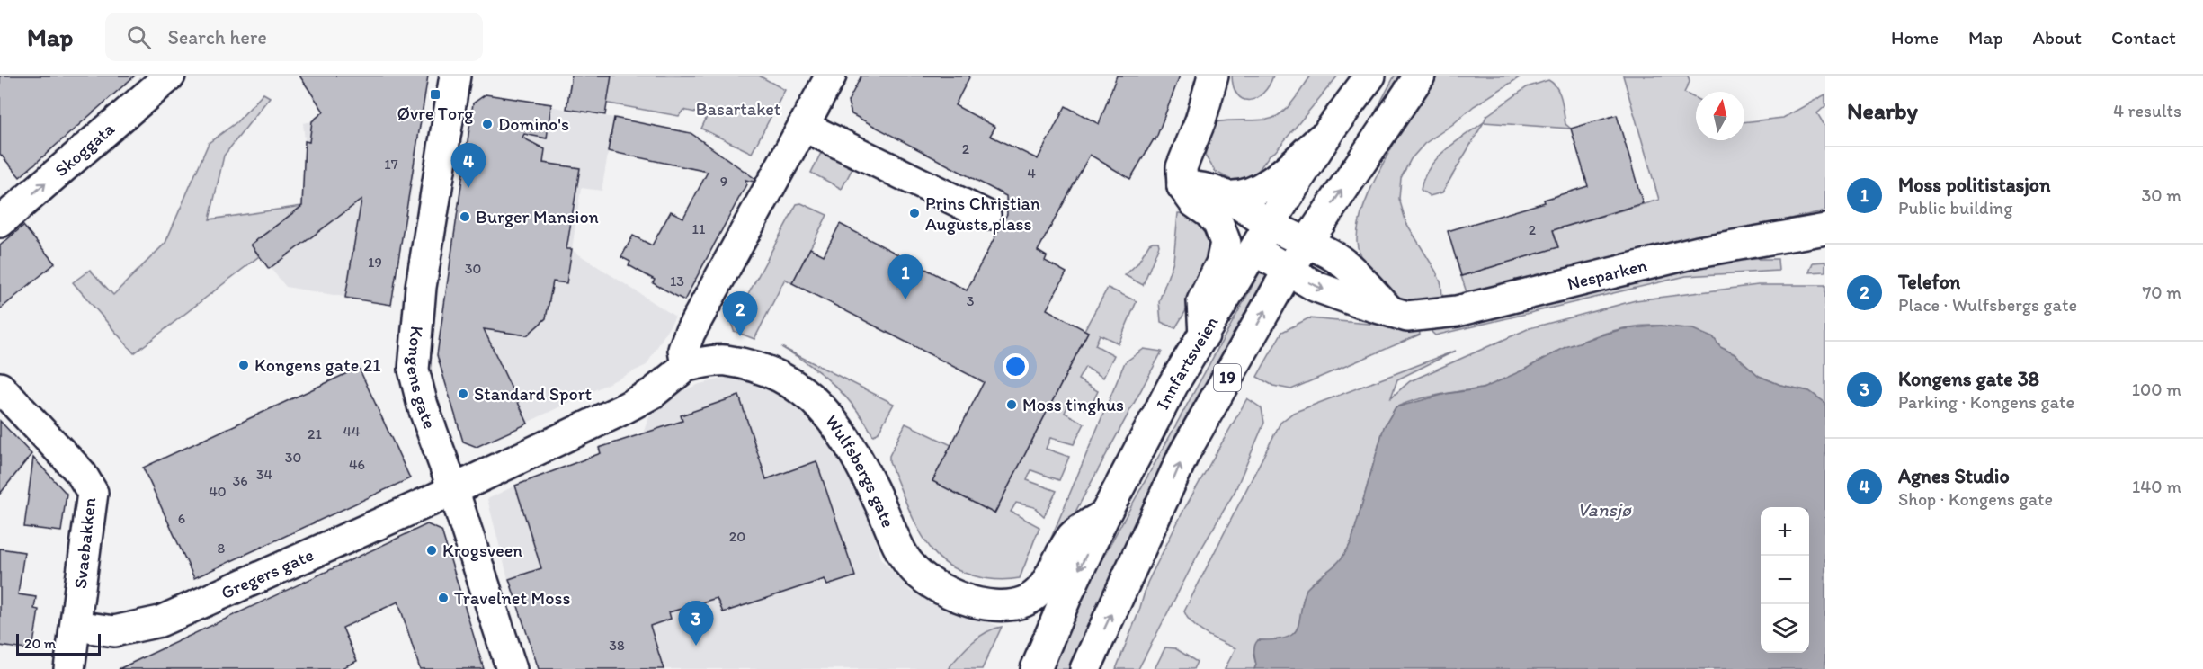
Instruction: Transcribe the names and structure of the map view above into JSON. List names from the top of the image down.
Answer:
{
  "streets": {
    "main road": [
      "Skoggata",
      "Nesparken",
      "Innfartsveien",
      "Kongens gate",
      "19",
      "Wulfsbergs gate",
      "Svaebakken",
      "Gregers gate"
    ]
  },
  "crossings": [
    ["Nesparken", "Innfartsveien"],
    ["Nesparken", "19"],
    ["Innfartsveien", "Wulfsbergs gate"],
    ["Kongens gate", "Wulfsbergs gate"],
    ["Kongens gate", "Gregers gate"],
    ["Wulfsbergs gate", "Gregers gate"],
    ["Svaebakken", "Gregers gate"]
  ],
  "one_way": ["Skoggata"],
  "water": ["Vansjø"],
  "parks": ["Basartaket"],
  "places": {
    "transit": ["Øvre Torg"],
    "other": [
      "Domino's",
      "Prins Christian Augusts plass",
      "Burger Mansion",
      "Kongens gate 21",
      "Standard Sport",
      "Moss tinghus",
      "Krogsveen",
      "Travelnet Moss"
    ]
  },
  "house_numbers": [
    "2",
    "17",
    "4",
    "9",
    "11",
    "2",
    "19",
    "30",
    "13",
    "3",
    "44",
    "21",
    "30",
    "46",
    "34",
    "36",
    "40",
    "6",
    "20",
    "8",
    "38"
  ],
  "scale_bar": "20 m",
  "north": "top",
  "page": {
    "header": "Map",
    "search": "Search here",
    "nav": [
      "Home",
      "Map",
      "About",
      "Contact"
    ],
    "heading": ["Nearby", "4 results"],
    "pins": [
      "4",
      "1",
      "2",
      "3"
    ],
    "list": [
      {
        "mark": "1",
        "name": "Moss politistasjon",
        "note": "Public building",
        "value": "30 m"
      },
      {
        "mark": "2",
        "name": "Telefon",
        "note": "Place · Wulfsbergs gate",
        "value": "70 m"
      },
      {
        "mark": "3",
        "name": "Kongens gate 38",
        "note": "Parking · Kongens gate",
        "value": "100 m"
      },
      {
        "mark": "4",
        "name": "Agnes Studio",
        "note": "Shop · Kongens gate",
        "value": "140 m"
      }
    ],
    "map_buttons": ["+", "−"],
    "scale": "20 m"
  }
}
